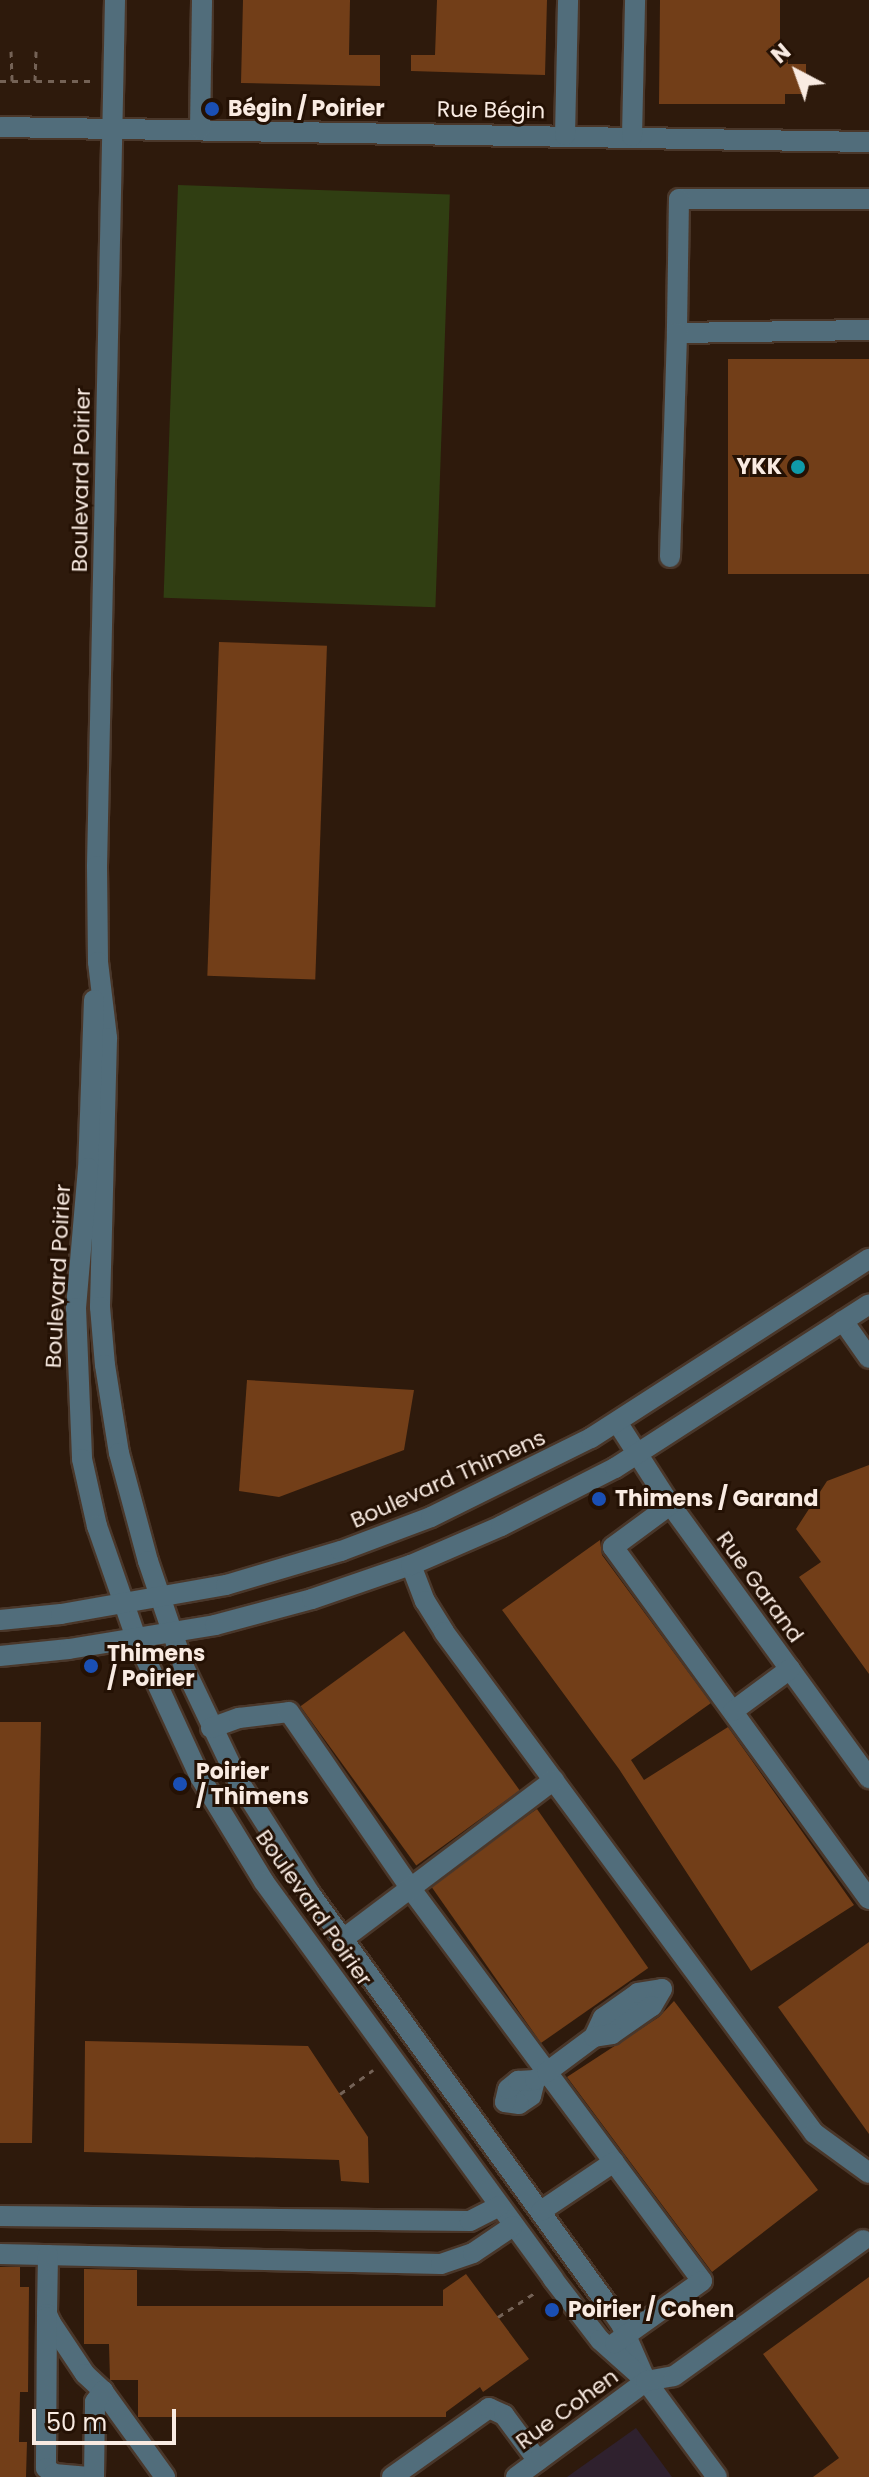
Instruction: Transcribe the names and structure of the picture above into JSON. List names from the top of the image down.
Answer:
{
  "streets": {
    "street": [
      "Rue Bégin",
      "Boulevard Poirier",
      "Boulevard Thimens",
      "Rue Garand",
      "Rue Cohen"
    ]
  },
  "crossings": [
    ["Rue Bégin", "Boulevard Poirier"],
    ["Boulevard Poirier", "Boulevard Thimens"],
    ["Boulevard Poirier", "Rue Cohen"],
    ["Boulevard Thimens", "Rue Garand"]
  ],
  "places": [
    "Bégin / Poirier",
    "YKK",
    "Thimens / Garand",
    "Thimens / Poirier",
    "Poirier / Thimens",
    "Poirier / Cohen"
  ],
  "scale_bar": "50 m",
  "north": "top left"
}
